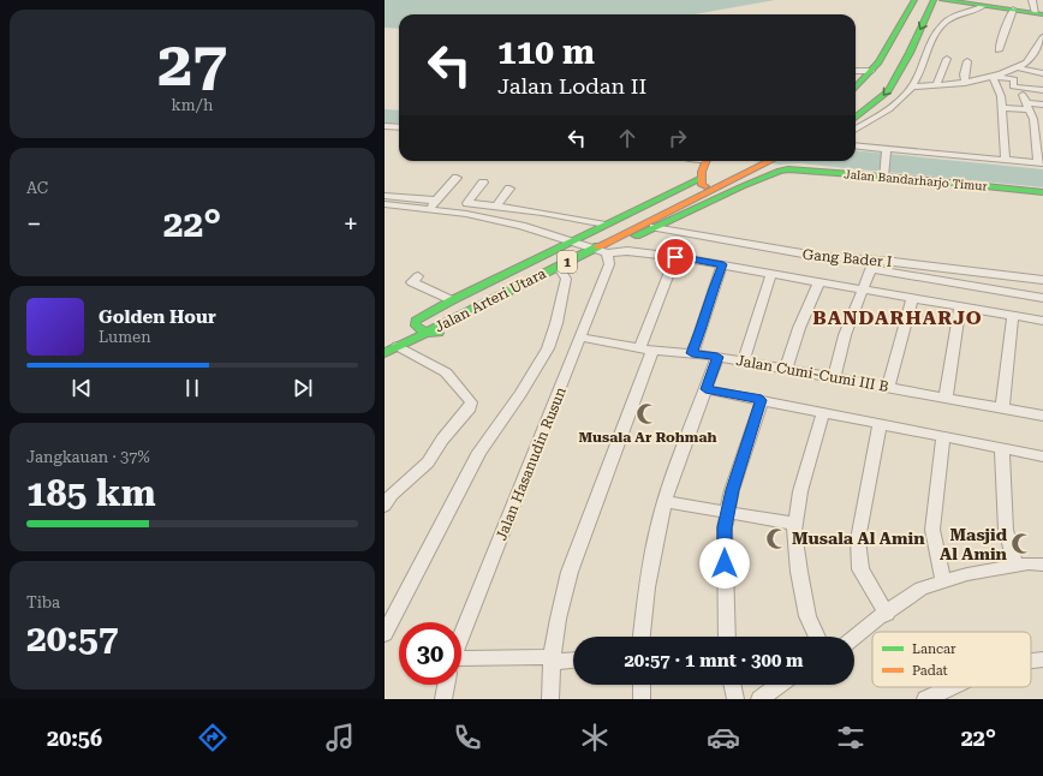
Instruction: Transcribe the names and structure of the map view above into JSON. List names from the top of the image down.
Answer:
{
  "streets": {
    "main road": ["Jalan Bandarharjo Timur", "1", "Jalan Arteri Utara"],
    "street": ["Gang Bader I", "Jalan Cumi-Cumi III B", "Jalan Hasanudin Rusun"]
  },
  "crossings": [
    ["Jalan Bandarharjo Timur", "Jalan Arteri Utara"],
    ["1", "Jalan Arteri Utara"],
    ["Jalan Arteri Utara", "Jalan Hasanudin Rusun"],
    ["Jalan Cumi-Cumi III B", "Jalan Hasanudin Rusun"]
  ],
  "districts": ["BANDARHARJO"],
  "places": {
    "mosque": ["Musala Ar Rohmah", "Musala Al Amin", "Masjid Al Amin"]
  },
  "legend": ["Lancar", "Padat"],
  "page": {
    "tile": [
      ["27", "km/h"],
      "AC",
      ["Jangkauan · 37%", "185 km"],
      ["Tiba", "20:57"]
    ],
    "turn": ["110 m", "Jalan Lodan II"],
    "heat": ["−", "22°", "+"],
    "song": ["Golden Hour", "Lumen"],
    "limit": "30",
    "trip": "20:57 · 1 mnt · 300 m",
    "tabs": ["20:56", "22°"]
  }
}
